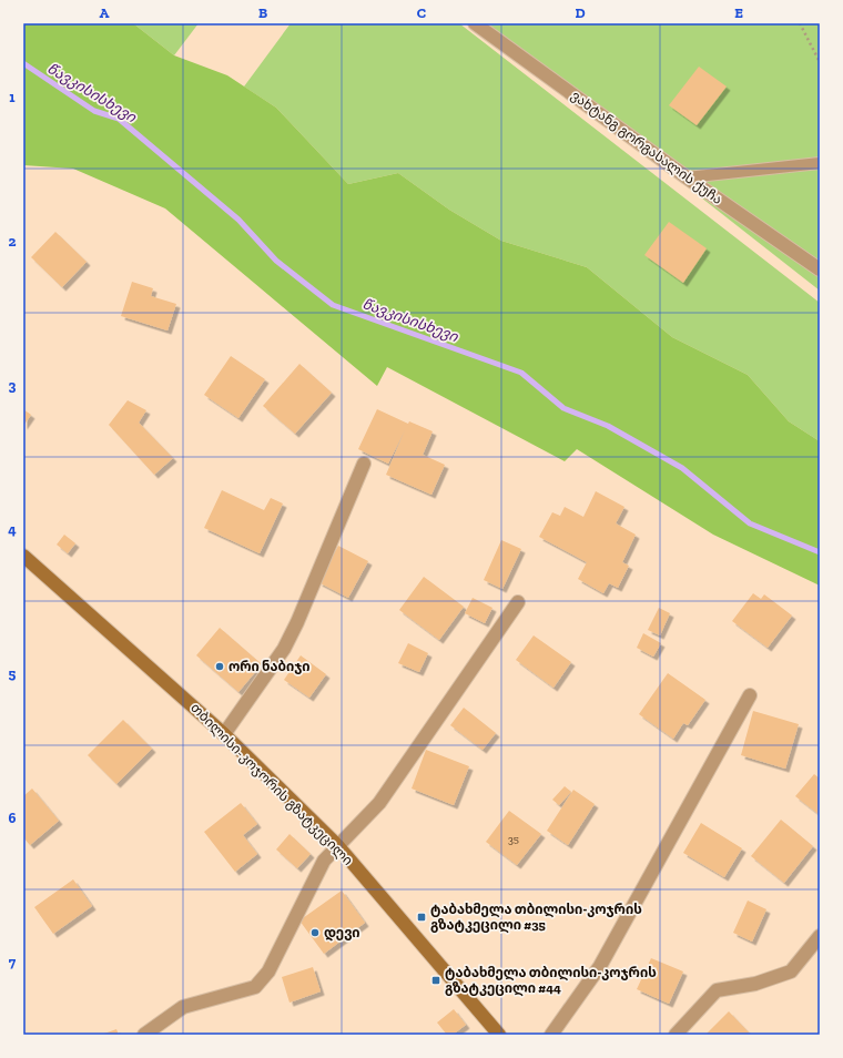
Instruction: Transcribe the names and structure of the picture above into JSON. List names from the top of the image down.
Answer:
{
  "streets": {
    "main road": ["თბილისი-კოჯორის გზატკეცილი"],
    "street": ["ვახტანგ გორგასალის ქუჩა"]
  },
  "water": ["წავკისისხევი"],
  "places": {
    "other": ["ორი ნაბიჯი", "დევი"],
    "transit": ["ტაბახმელა თბილისი-კოჯრის გზატკეცილი #35", "ტაბახმელა თბილისი-კოჯრის გზატკეცილი #44"]
  },
  "house_numbers": ["35"],
  "grid": {
    "columns": [
      "A",
      "B",
      "C",
      "D",
      "E"
    ],
    "rows": [
      "1",
      "2",
      "3",
      "4",
      "5",
      "6",
      "7"
    ]
  }
}
